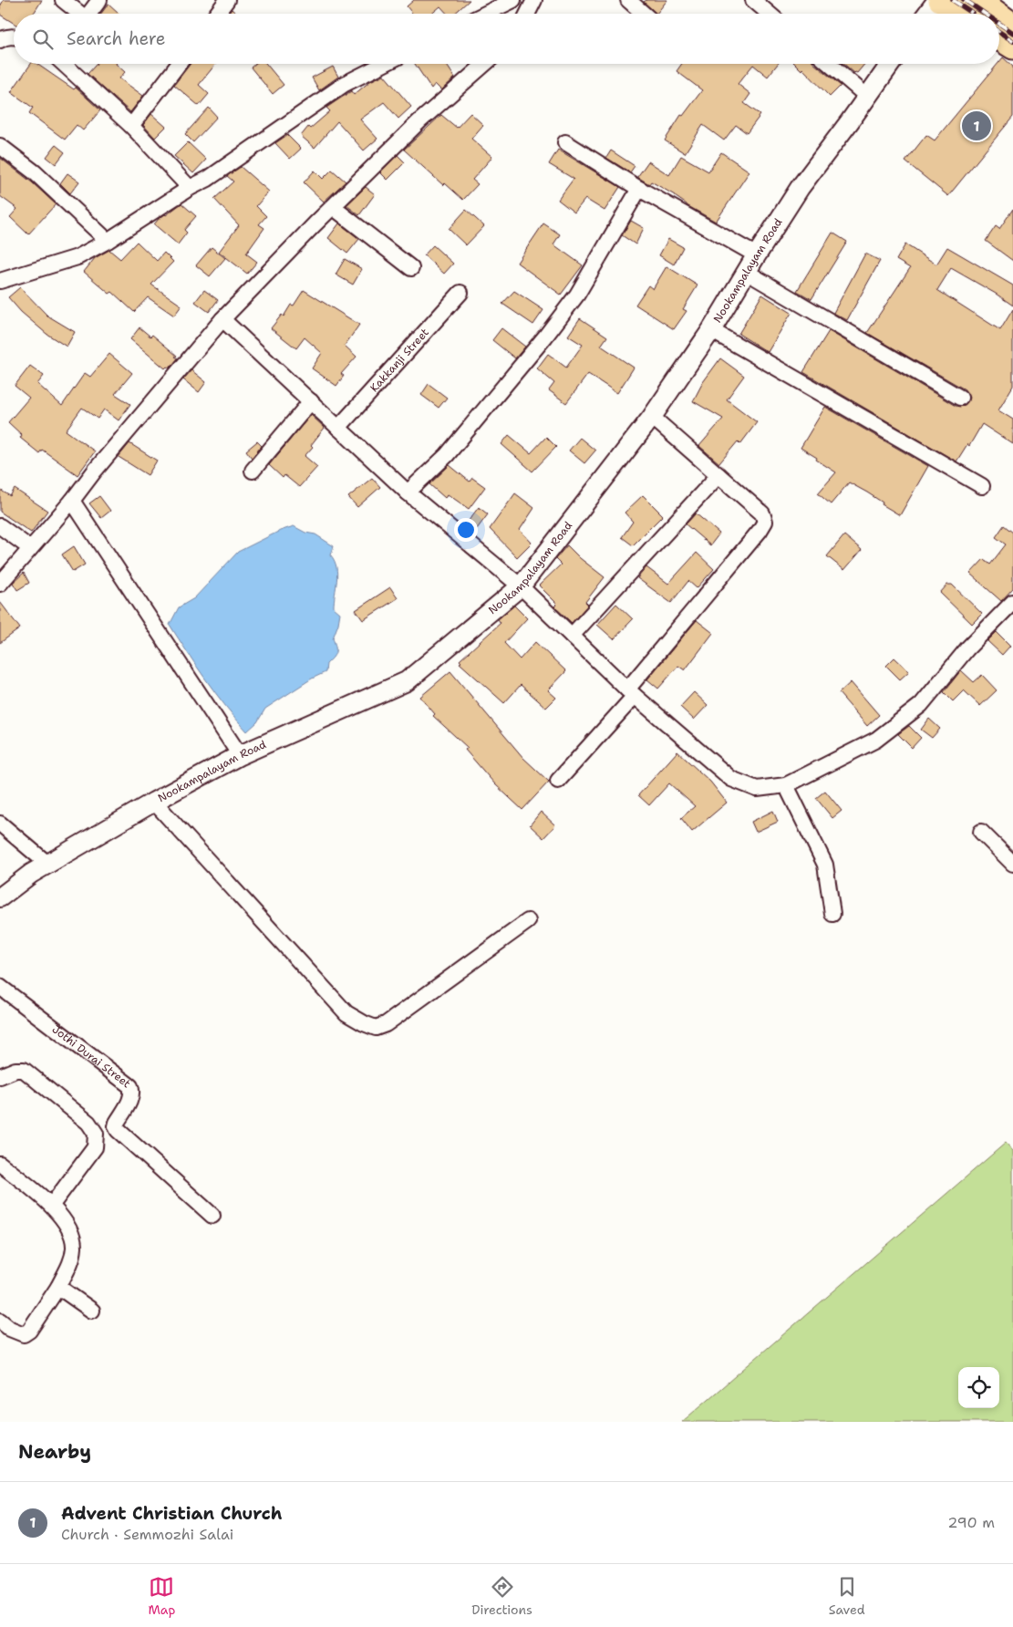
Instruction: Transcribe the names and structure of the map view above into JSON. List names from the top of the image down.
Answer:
{
  "streets": {
    "street": ["Nookampalayam Road", "Kakkanji Street", "Jothi Durai Street"]
  },
  "page": {
    "search": "Search here",
    "pins": "1",
    "heading": "Nearby",
    "list": [
      {
        "mark": "1",
        "name": "Advent Christian Church",
        "note": "Church · Semmozhi Salai",
        "value": "290 m"
      }
    ],
    "nav": ["Map", "Directions", "Saved"]
  }
}
